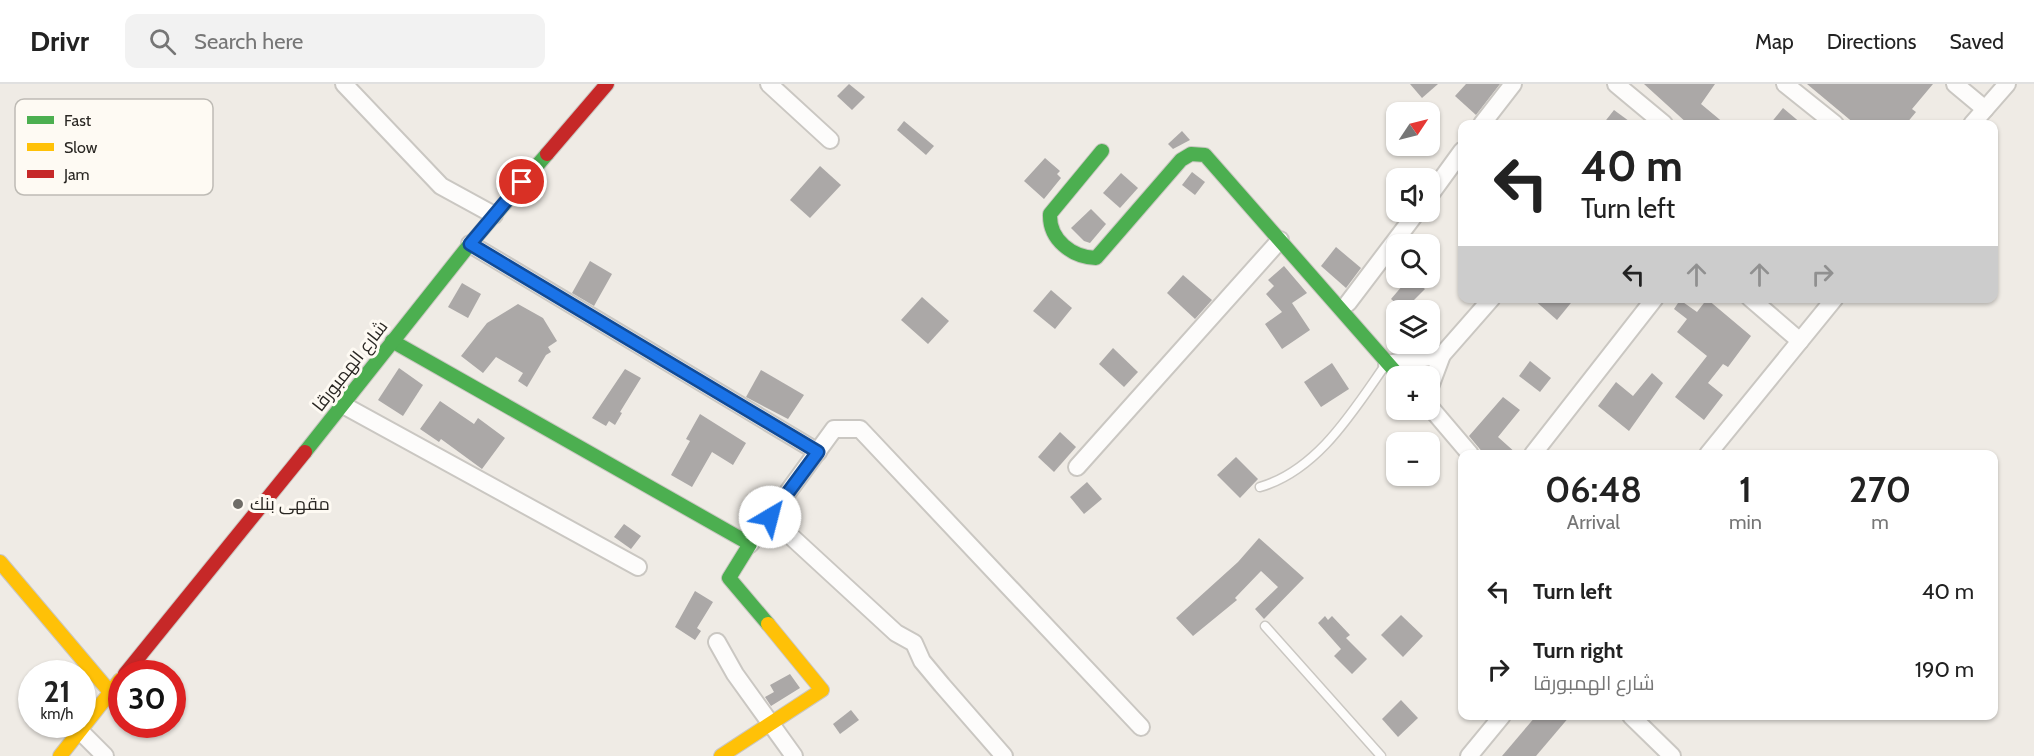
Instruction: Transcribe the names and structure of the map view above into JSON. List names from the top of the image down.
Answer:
{
  "streets": {
    "street": ["شارع الهمبورقا"]
  },
  "places": ["مقهى بنك"],
  "legend": ["Fast", "Slow", "Jam"],
  "north": "top right",
  "page": {
    "header": "Drivr",
    "search": "Search here",
    "nav": ["Map", "Directions", "Saved"],
    "map_buttons": ["+", "−"],
    "turn": ["40 m", "Turn left"],
    "eta": [
      "06:48",
      "Arrival",
      "1",
      "min",
      "270",
      "m"
    ],
    "list": [
      {
        "name": "Turn left",
        "value": "40 m"
      },
      {
        "name": "Turn right",
        "note": "شارع الهمبورقا",
        "value": "190 m"
      }
    ],
    "speed": "21 km/h",
    "limit": "30"
  }
}
